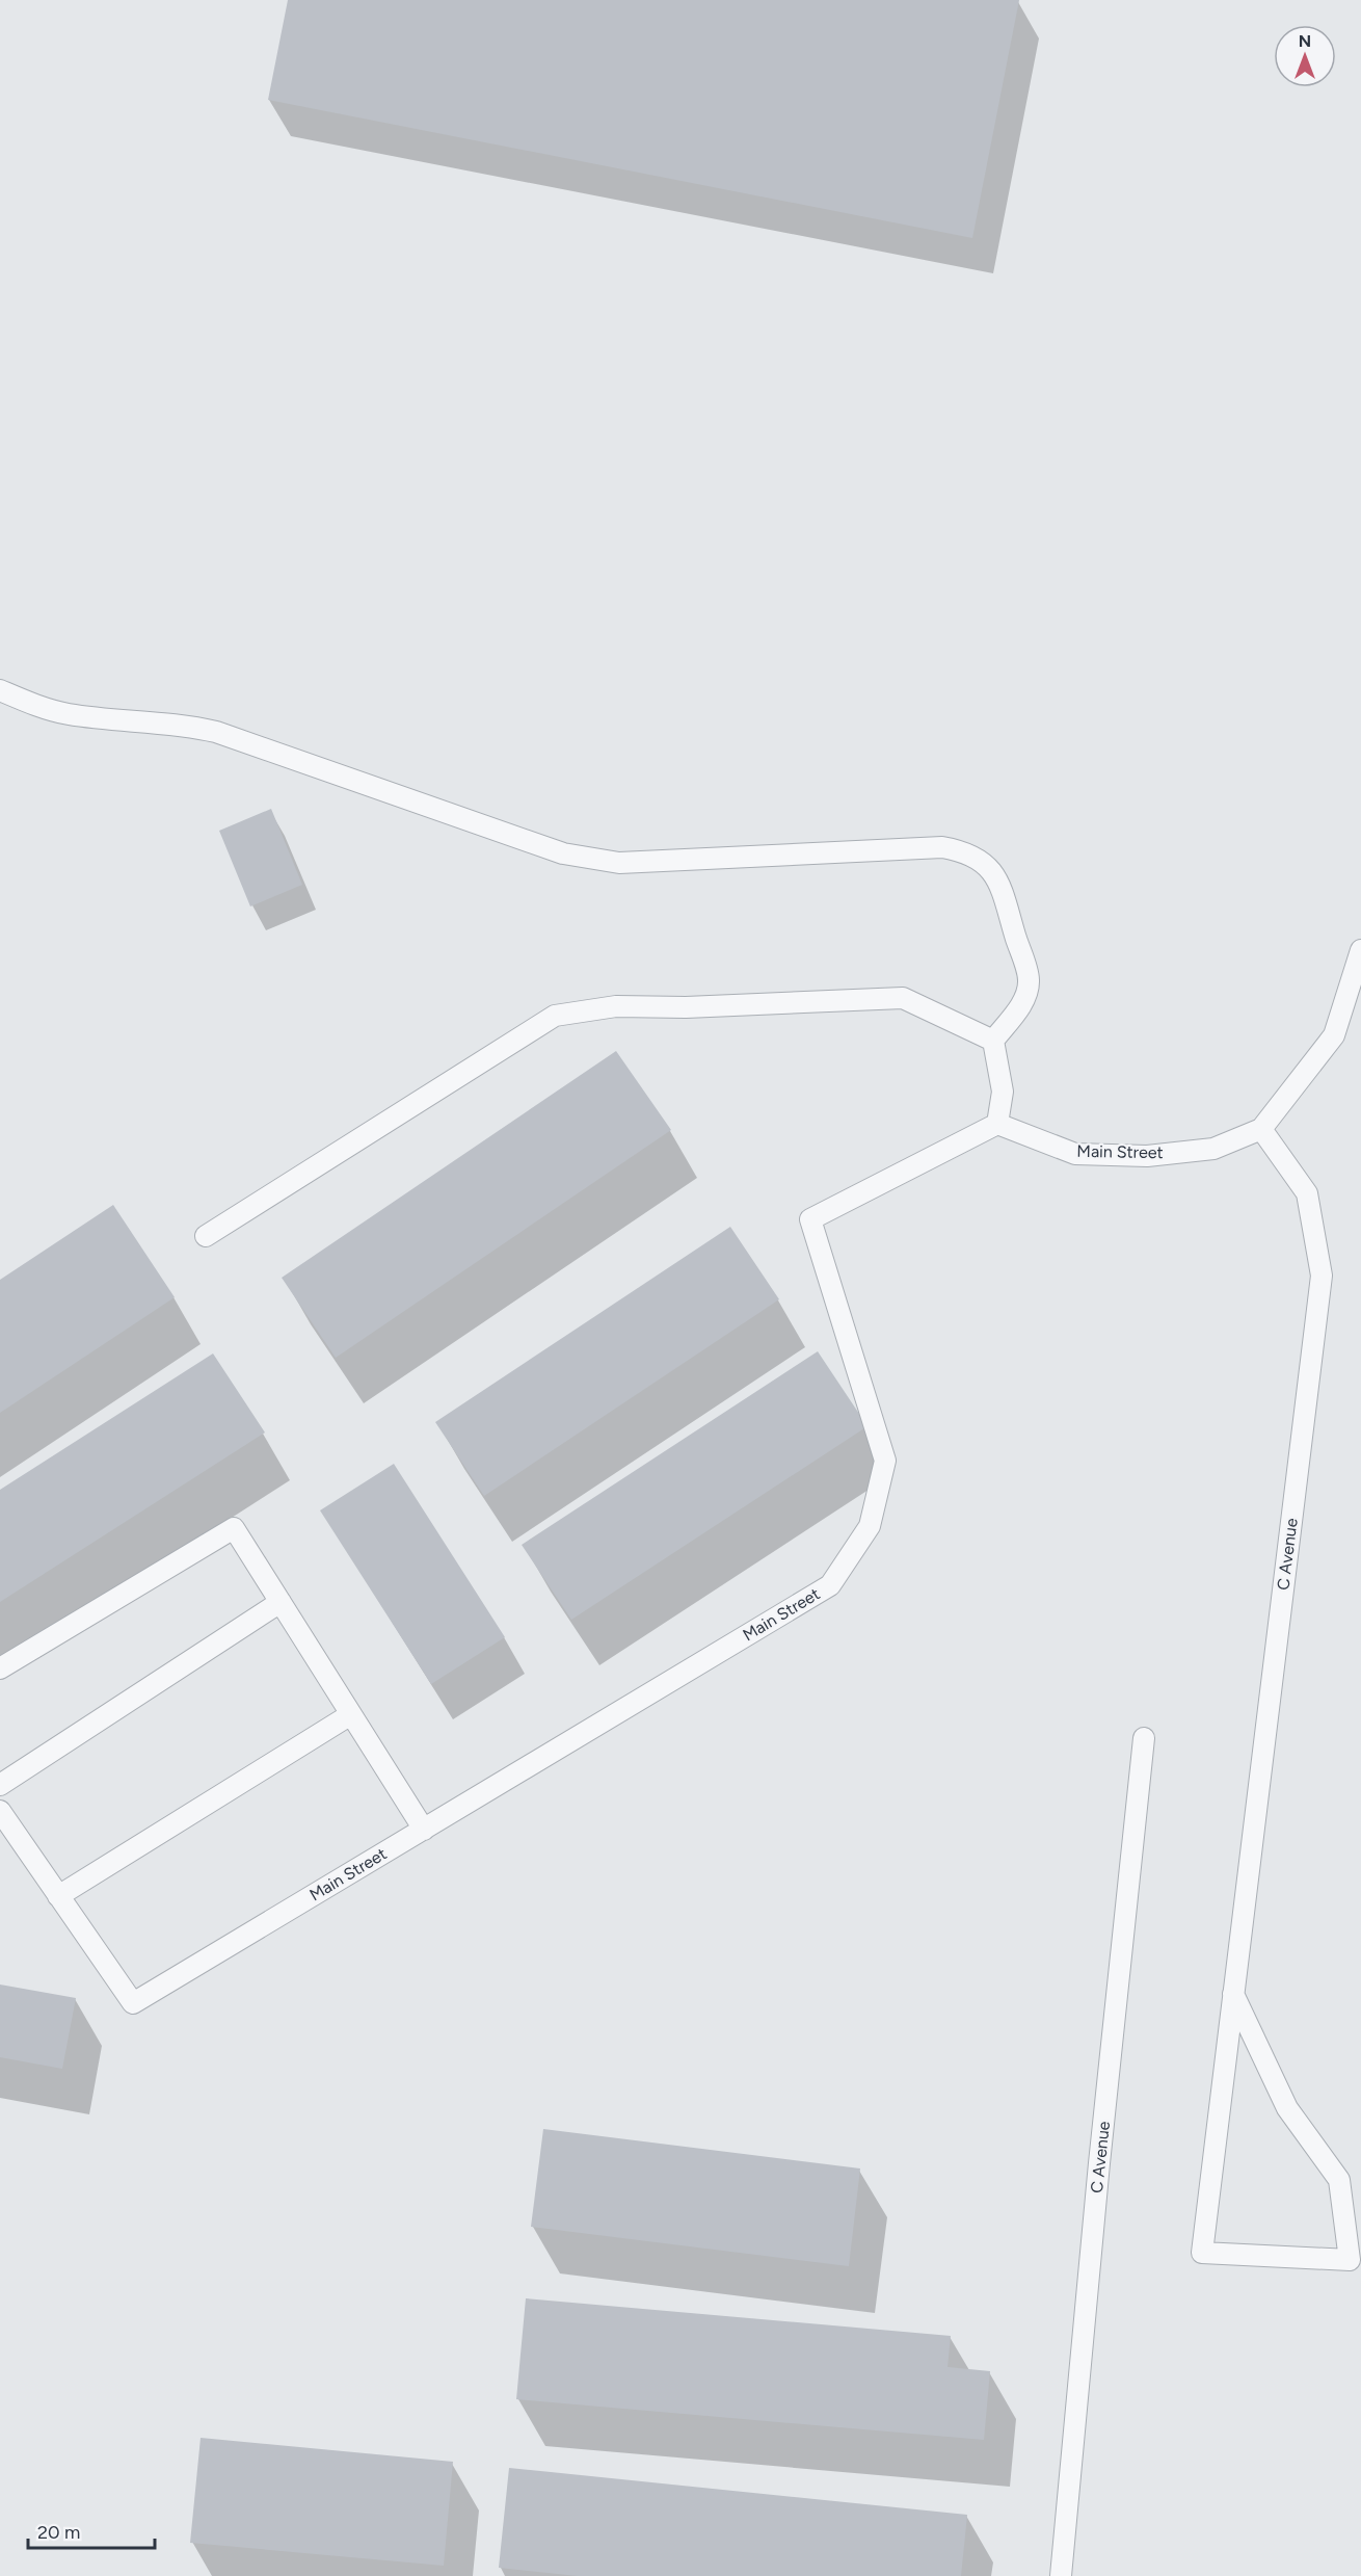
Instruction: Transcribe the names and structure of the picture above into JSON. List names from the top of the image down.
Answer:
{
  "streets": {
    "lane": ["Main Street", "C Avenue"]
  },
  "crossings": [
    ["Main Street", "C Avenue"]
  ],
  "scale_bar": "20 m",
  "north": "top"
}
